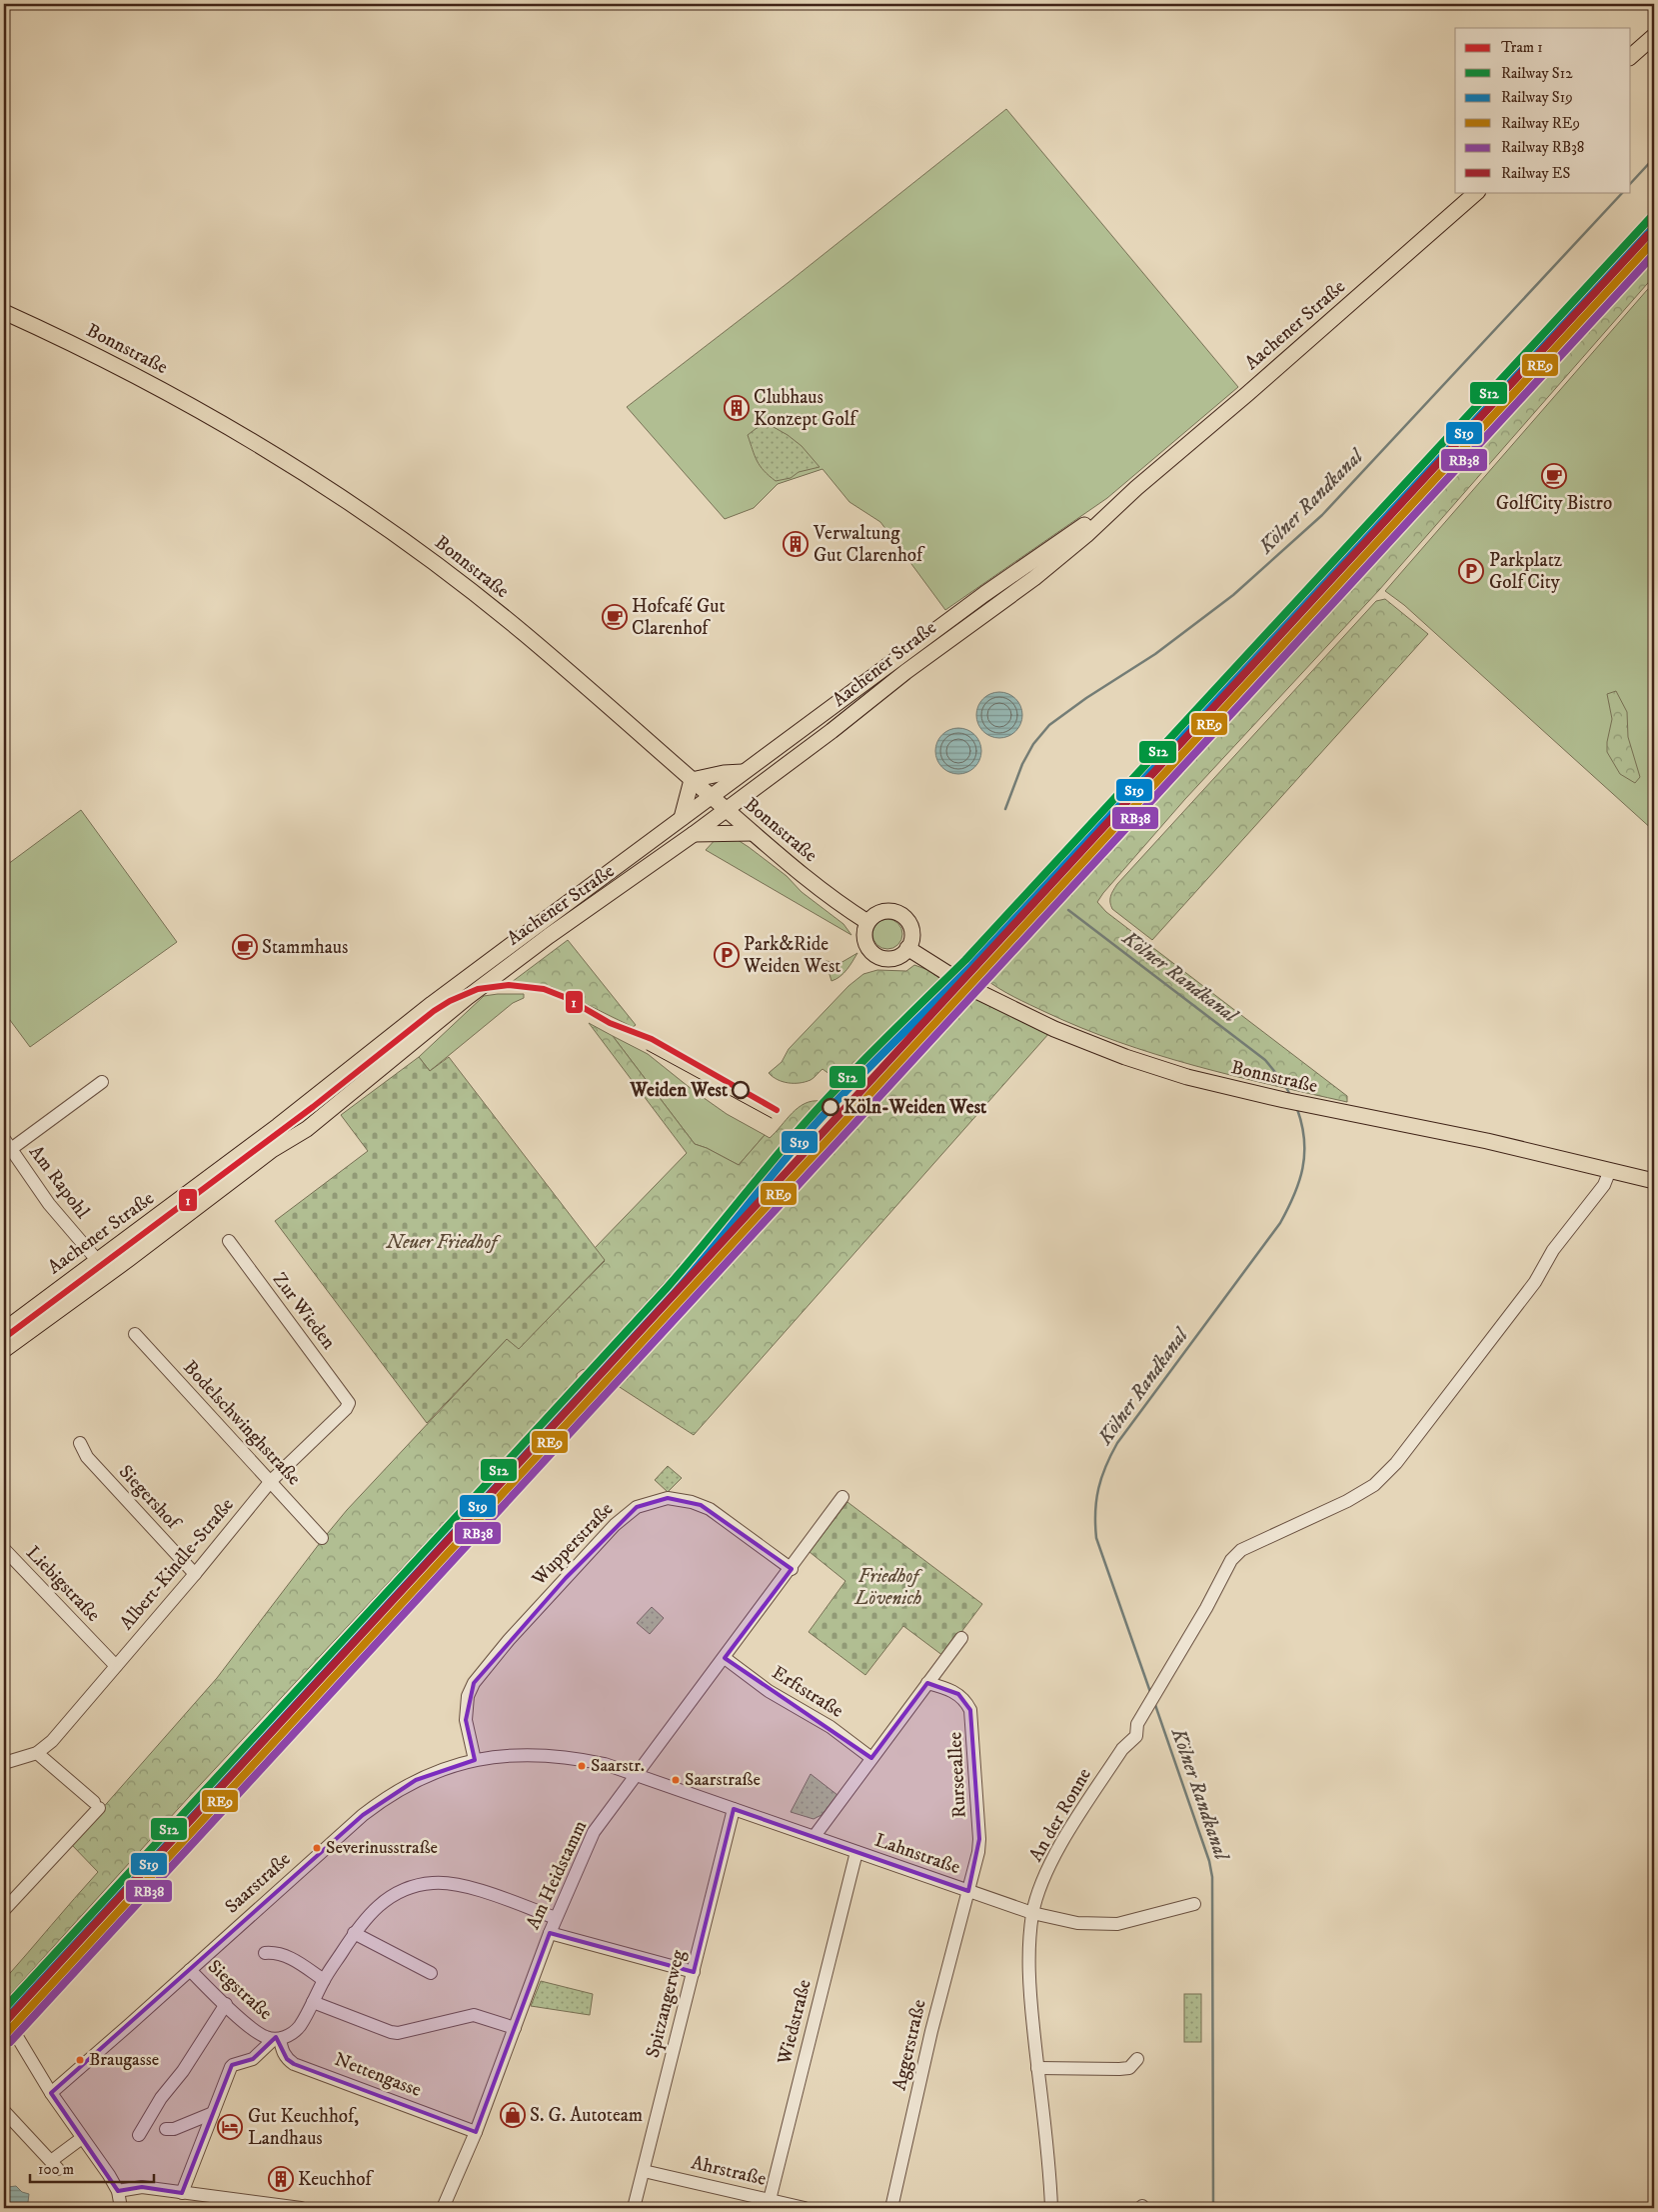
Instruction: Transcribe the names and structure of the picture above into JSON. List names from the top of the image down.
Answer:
{
  "streets": {
    "main road": ["Aachener Straße", "Bonnstraße"],
    "street": [
      "Am Rapohl",
      "Zur Wieden",
      "Bodelschwinghstraße",
      "Siegershof",
      "Wupperstraße",
      "Albert-Kindle-Straße",
      "Liebigstraße",
      "Erftstraße",
      "Rurseeallee",
      "An der Ronne",
      "Lahnstraße",
      "Am Heidstamm",
      "Saarstraße",
      "Siegstraße",
      "Spitzangerweg",
      "Wiedstraße",
      "Aggerstraße",
      "Nettengasse",
      "Ahrstraße"
    ]
  },
  "crossings": [
    ["Aachener Straße", "Bonnstraße"],
    ["Aachener Straße", "Am Rapohl"],
    ["Bonnstraße", "An der Ronne"],
    ["Zur Wieden", "Albert-Kindle-Straße"],
    ["Bodelschwinghstraße", "Albert-Kindle-Straße"],
    ["Siegershof", "Albert-Kindle-Straße"],
    ["Wupperstraße", "Am Heidstamm"],
    ["Wupperstraße", "Saarstraße"],
    ["Albert-Kindle-Straße", "Liebigstraße"],
    ["Erftstraße", "Am Heidstamm"],
    ["Rurseeallee", "Lahnstraße"],
    ["Rurseeallee", "Aggerstraße"],
    ["An der Ronne", "Lahnstraße"],
    ["Lahnstraße", "Am Heidstamm"],
    ["Lahnstraße", "Saarstraße"],
    ["Lahnstraße", "Spitzangerweg"],
    ["Lahnstraße", "Wiedstraße"],
    ["Lahnstraße", "Aggerstraße"],
    ["Am Heidstamm", "Saarstraße"],
    ["Am Heidstamm", "Siegstraße"],
    ["Am Heidstamm", "Nettengasse"],
    ["Saarstraße", "Siegstraße"],
    ["Siegstraße", "Nettengasse"],
    ["Spitzangerweg", "Ahrstraße"],
    ["Wiedstraße", "Ahrstraße"]
  ],
  "water": ["Kölner Randkanal"],
  "parks": ["Neuer Friedhof", "Friedhof Lövenich"],
  "places": {
    "building": ["Clubhaus Konzept Golf", "Verwaltung Gut Clarenhof", "Keuchhof"],
    "cafe": ["GolfCity Bistro", "Hofcafé Gut Clarenhof", "Stammhaus"],
    "parking": ["Parkplatz Golf City", "Park&Ride Weiden West"],
    "other": [
      "Weiden West",
      "Köln-Weiden West",
      "Saarstr.",
      "Saarstraße",
      "Severinusstraße",
      "Braugasse"
    ],
    "shop": ["S. G. Autoteam"],
    "hotel": ["Gut Keuchhof, Landhaus"]
  },
  "lines": [
    "rail line S12",
    "rail line S19",
    "rail line ES",
    "rail line RE9",
    "rail line RB38",
    "tram line 1"
  ],
  "legend": [
    "Tram 1",
    "Railway S12",
    "Railway S19",
    "Railway RE9",
    "Railway RB38",
    "Railway ES"
  ],
  "scale_bar": "100 m"
}
